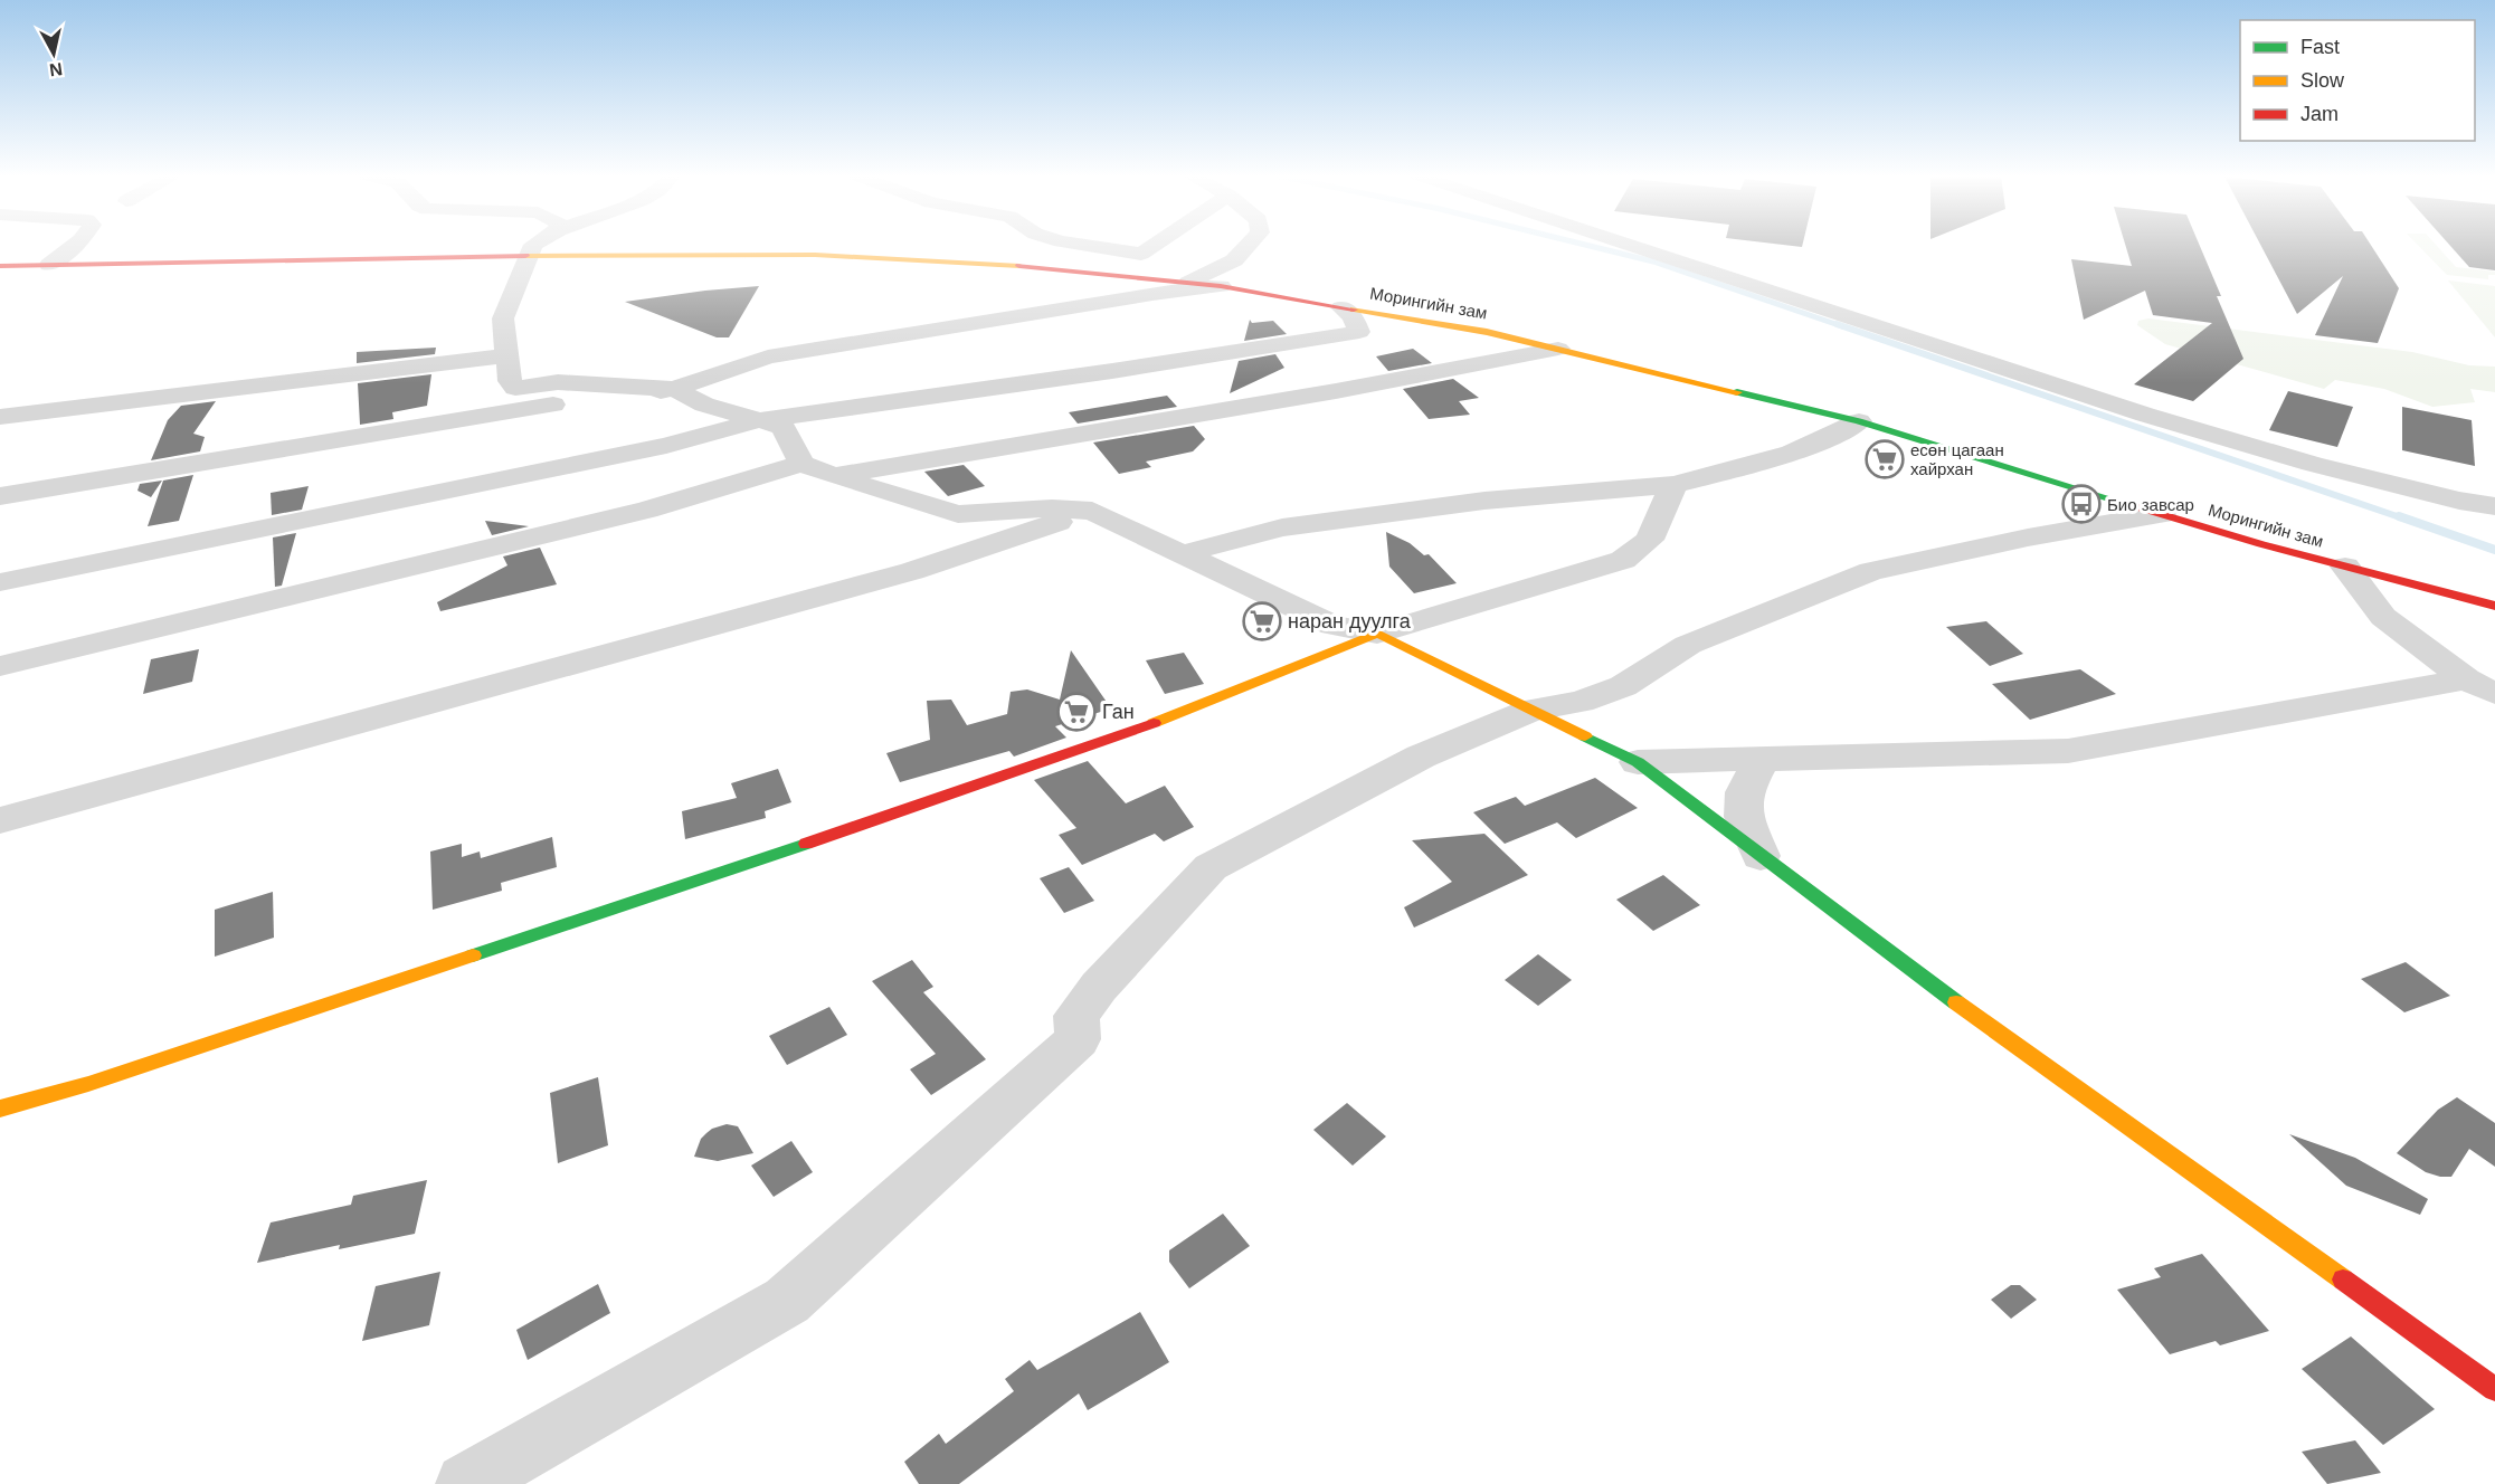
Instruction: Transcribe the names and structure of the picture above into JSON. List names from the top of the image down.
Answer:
{
  "streets": {
    "main road": ["Морингийн зам"]
  },
  "places": {
    "supermarket": ["есөн цагаан хайрхан", "наран дуулга", "Ган"],
    "bus stop": ["Био завсар"]
  },
  "legend": ["Fast", "Slow", "Jam"],
  "north": "bottom"
}
